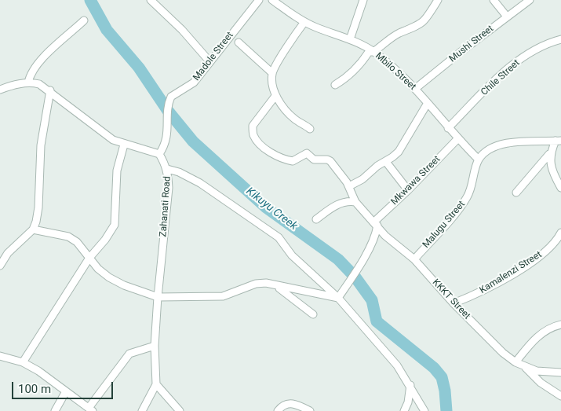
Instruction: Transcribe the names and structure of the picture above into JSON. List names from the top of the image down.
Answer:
{
  "streets": {
    "street": [
      "Mushi Street",
      "Madole Street",
      "Mbilo Street",
      "Chile Street",
      "Mkwawa Street",
      "Zahanati Road",
      "Malugu Street",
      "Kamalenzi Street",
      "KKKT Street"
    ]
  },
  "crossings": [
    ["Mushi Street", "Mbilo Street"],
    ["Madole Street", "Zahanati Road"],
    ["Mbilo Street", "Chile Street"],
    ["Mbilo Street", "Mkwawa Street"],
    ["Mbilo Street", "Malugu Street"],
    ["Mkwawa Street", "KKKT Street"],
    ["Malugu Street", "KKKT Street"],
    ["Kamalenzi Street", "KKKT Street"]
  ],
  "water": ["Kikuyu Creek"],
  "scale_bar": "100 m"
}
